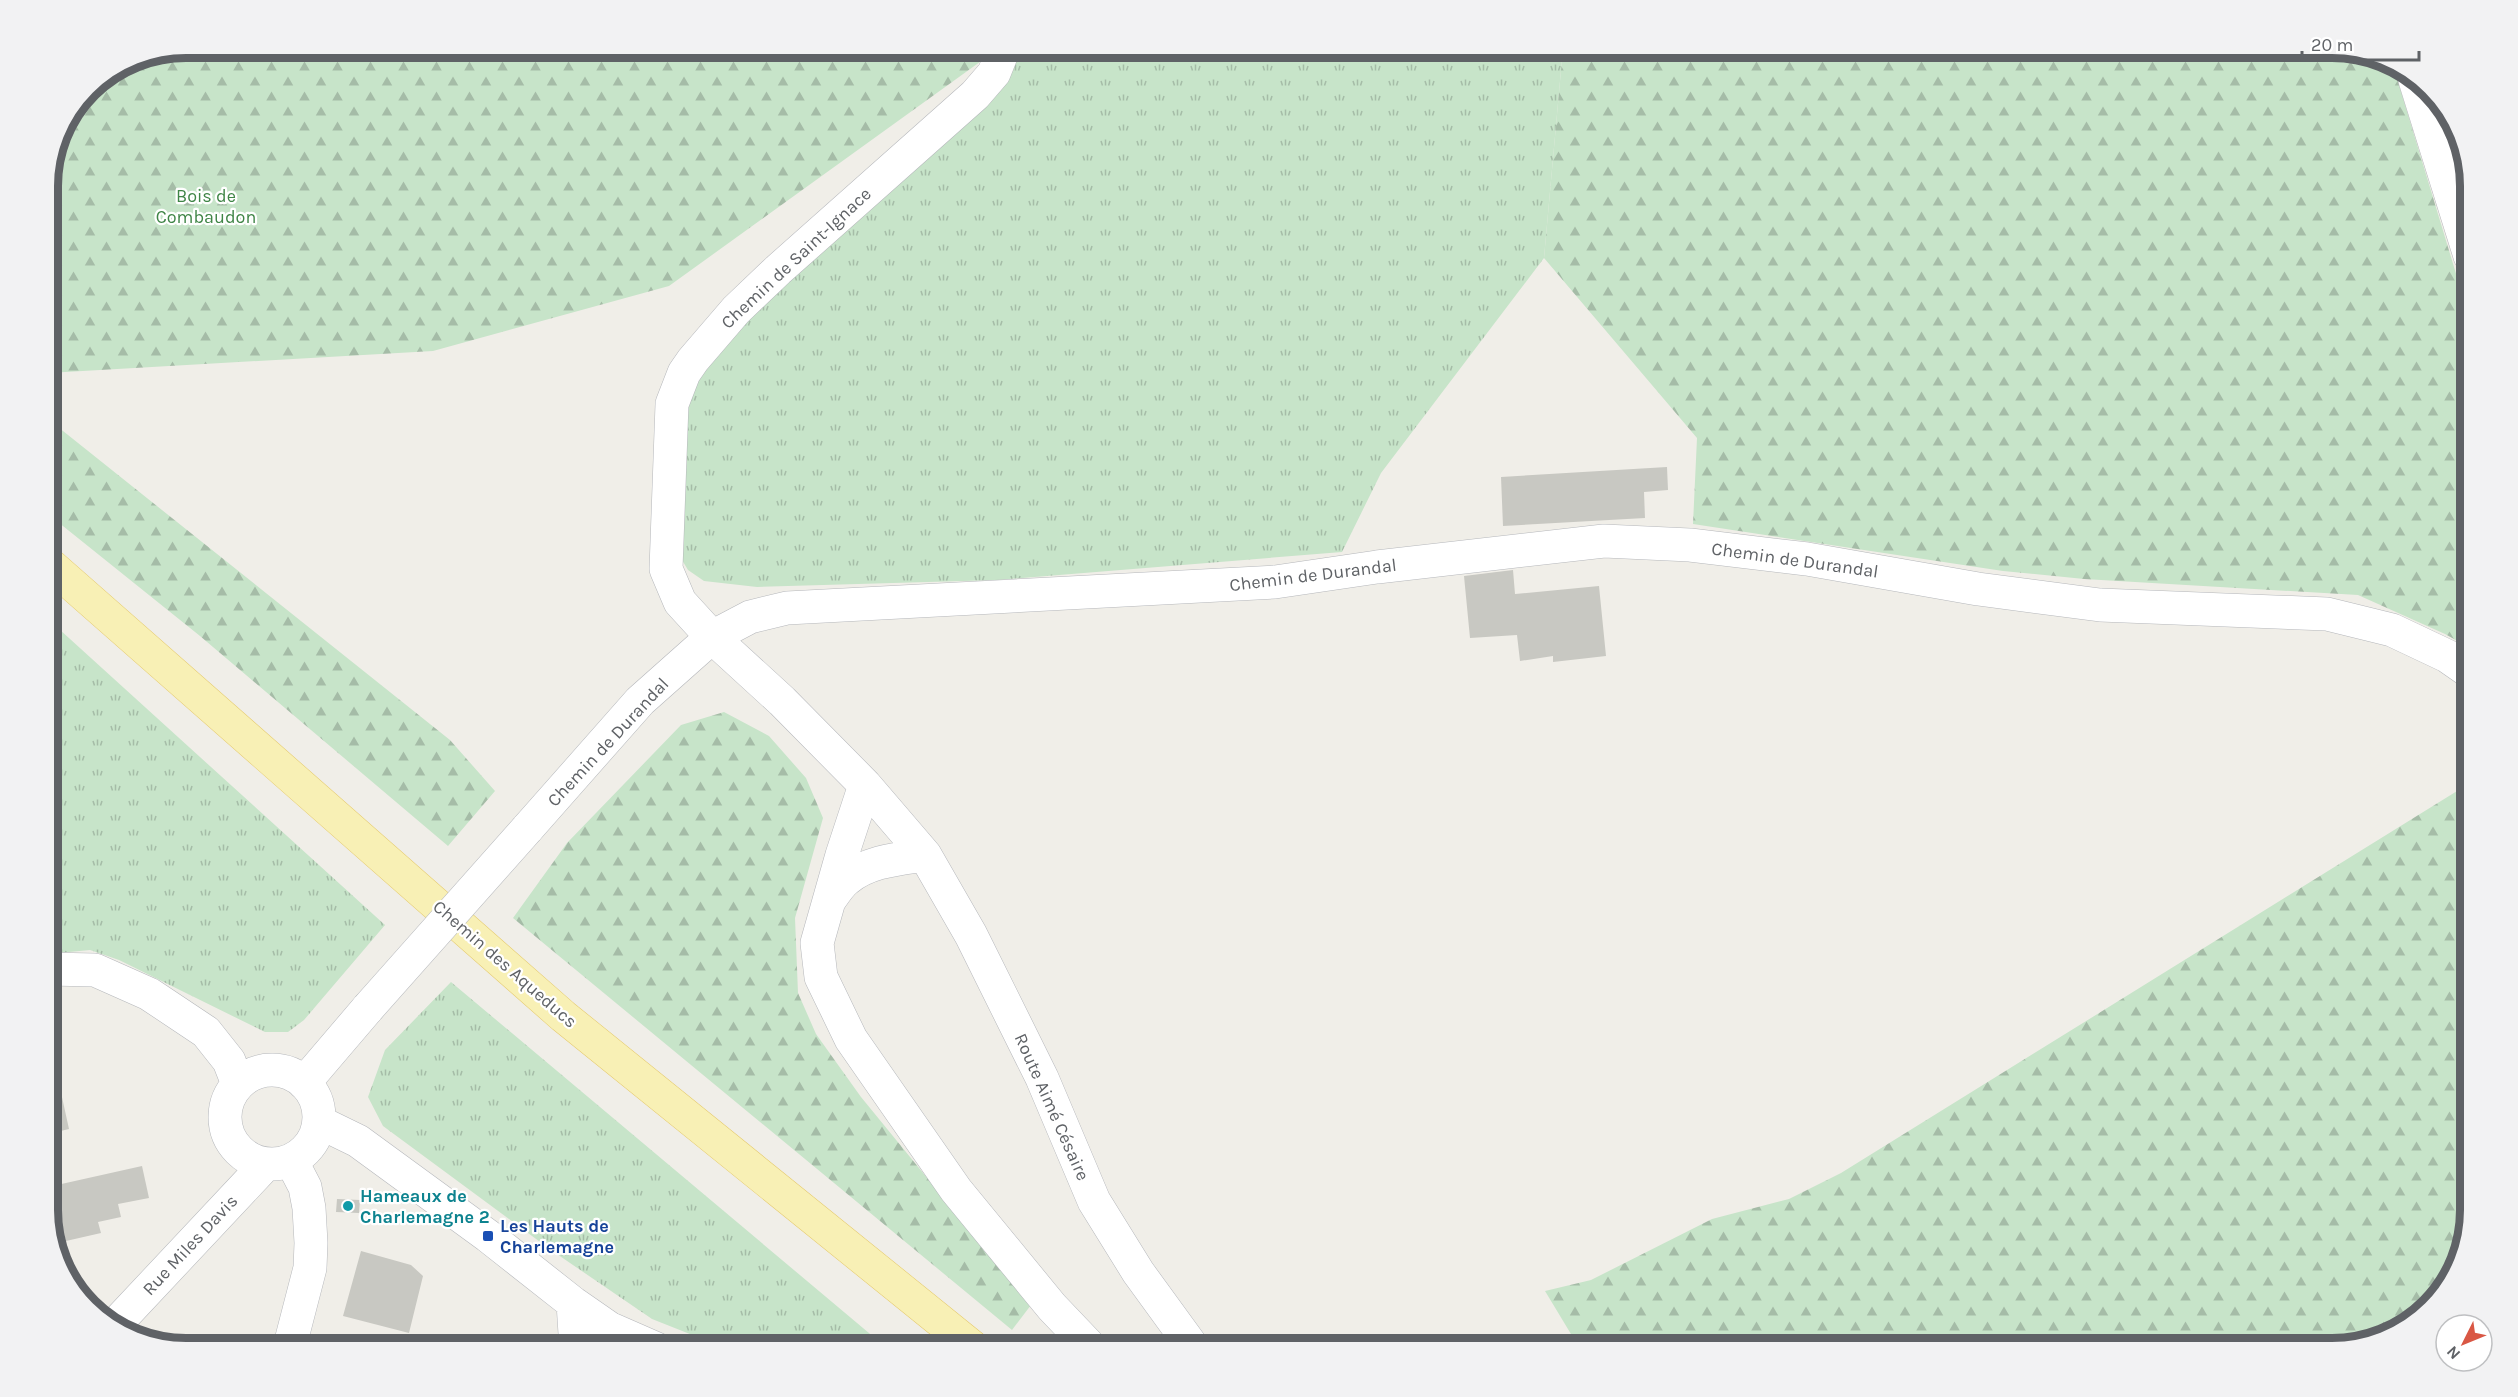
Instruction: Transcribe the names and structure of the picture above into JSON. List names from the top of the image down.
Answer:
{
  "streets": {
    "main road": ["Chemin des Aqueducs"],
    "street": [
      "Chemin de Saint-Ignace",
      "Chemin de Durandal",
      "Route Aimé Césaire",
      "Rue Miles Davis"
    ]
  },
  "crossings": [
    ["Chemin de Saint-Ignace", "Chemin de Durandal"],
    ["Chemin de Saint-Ignace", "Route Aimé Césaire"],
    ["Chemin de Durandal", "Rue Miles Davis"]
  ],
  "parks": ["Bois de Combaudon"],
  "places": {
    "other": ["Hameaux de Charlemagne 2"],
    "transit": ["Les Hauts de Charlemagne"]
  },
  "scale_bar": "20 m",
  "north": "bottom left"
}
